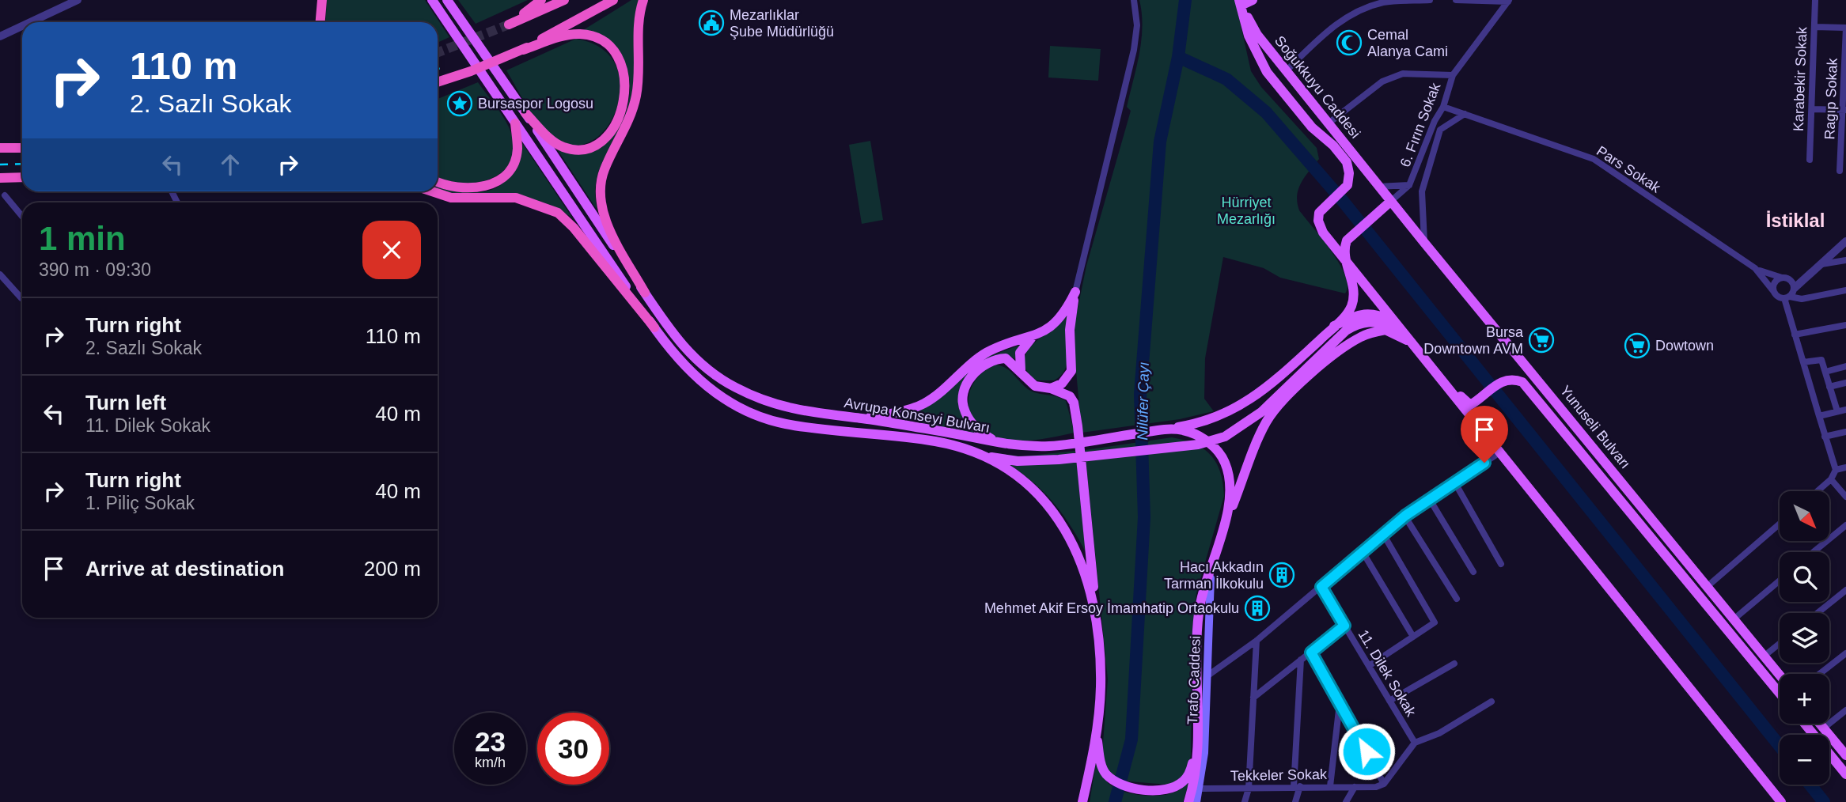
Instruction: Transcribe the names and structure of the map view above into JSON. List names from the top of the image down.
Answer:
{
  "streets": {
    "main road": [
      "Soğukkuyu Caddesi",
      "Avrupa Konseyi Bulvarı",
      "Yunuseli Bulvarı",
      "Trafo Caddesi"
    ],
    "street": [
      "Karabekir Sokak",
      "Ragıp Sokak",
      "6. Fırın Sokak",
      "Pars Sokak",
      "11. Dilek Sokak",
      "Tekkeler Sokak"
    ]
  },
  "crossings": [
    ["Soğukkuyu Caddesi", "Yunuseli Bulvarı"],
    ["6. Fırın Sokak", "Pars Sokak"],
    ["6. Fırın Sokak", "Yunuseli Bulvarı"],
    ["Avrupa Konseyi Bulvarı", "Trafo Caddesi"],
    ["Trafo Caddesi", "Tekkeler Sokak"]
  ],
  "districts": ["İstiklal"],
  "water": ["Nilüfer Çayı"],
  "parks": ["Hürriyet Mezarlığı"],
  "places": {
    "public building": ["Mezarlıklar Şube Müdürlüğü"],
    "mosque": ["Cemal Alanya Cami"],
    "place": ["Bursaspor Logosu"],
    "supermarket": ["Bursa Downtown AVM", "Dowtown"],
    "building": ["Hacı Akkadın Tarman İlkokulu", "Mehmet Akif Ersoy İmamhatip Ortaokulu"]
  },
  "north": "bottom right",
  "page": {
    "turn": ["110 m", "2. Sazlı Sokak"],
    "heading": ["1 min", "390 m · 09:30"],
    "list": [
      {
        "name": "Turn right",
        "note": "2. Sazlı Sokak",
        "value": "110 m"
      },
      {
        "name": "Turn left",
        "note": "11. Dilek Sokak",
        "value": "40 m"
      },
      {
        "name": "Turn right",
        "note": "1. Piliç Sokak",
        "value": "40 m"
      },
      {
        "name": "Arrive at destination",
        "value": "200 m"
      }
    ],
    "map_buttons": ["+", "−"],
    "speed": "23 km/h",
    "limit": "30"
  }
}
